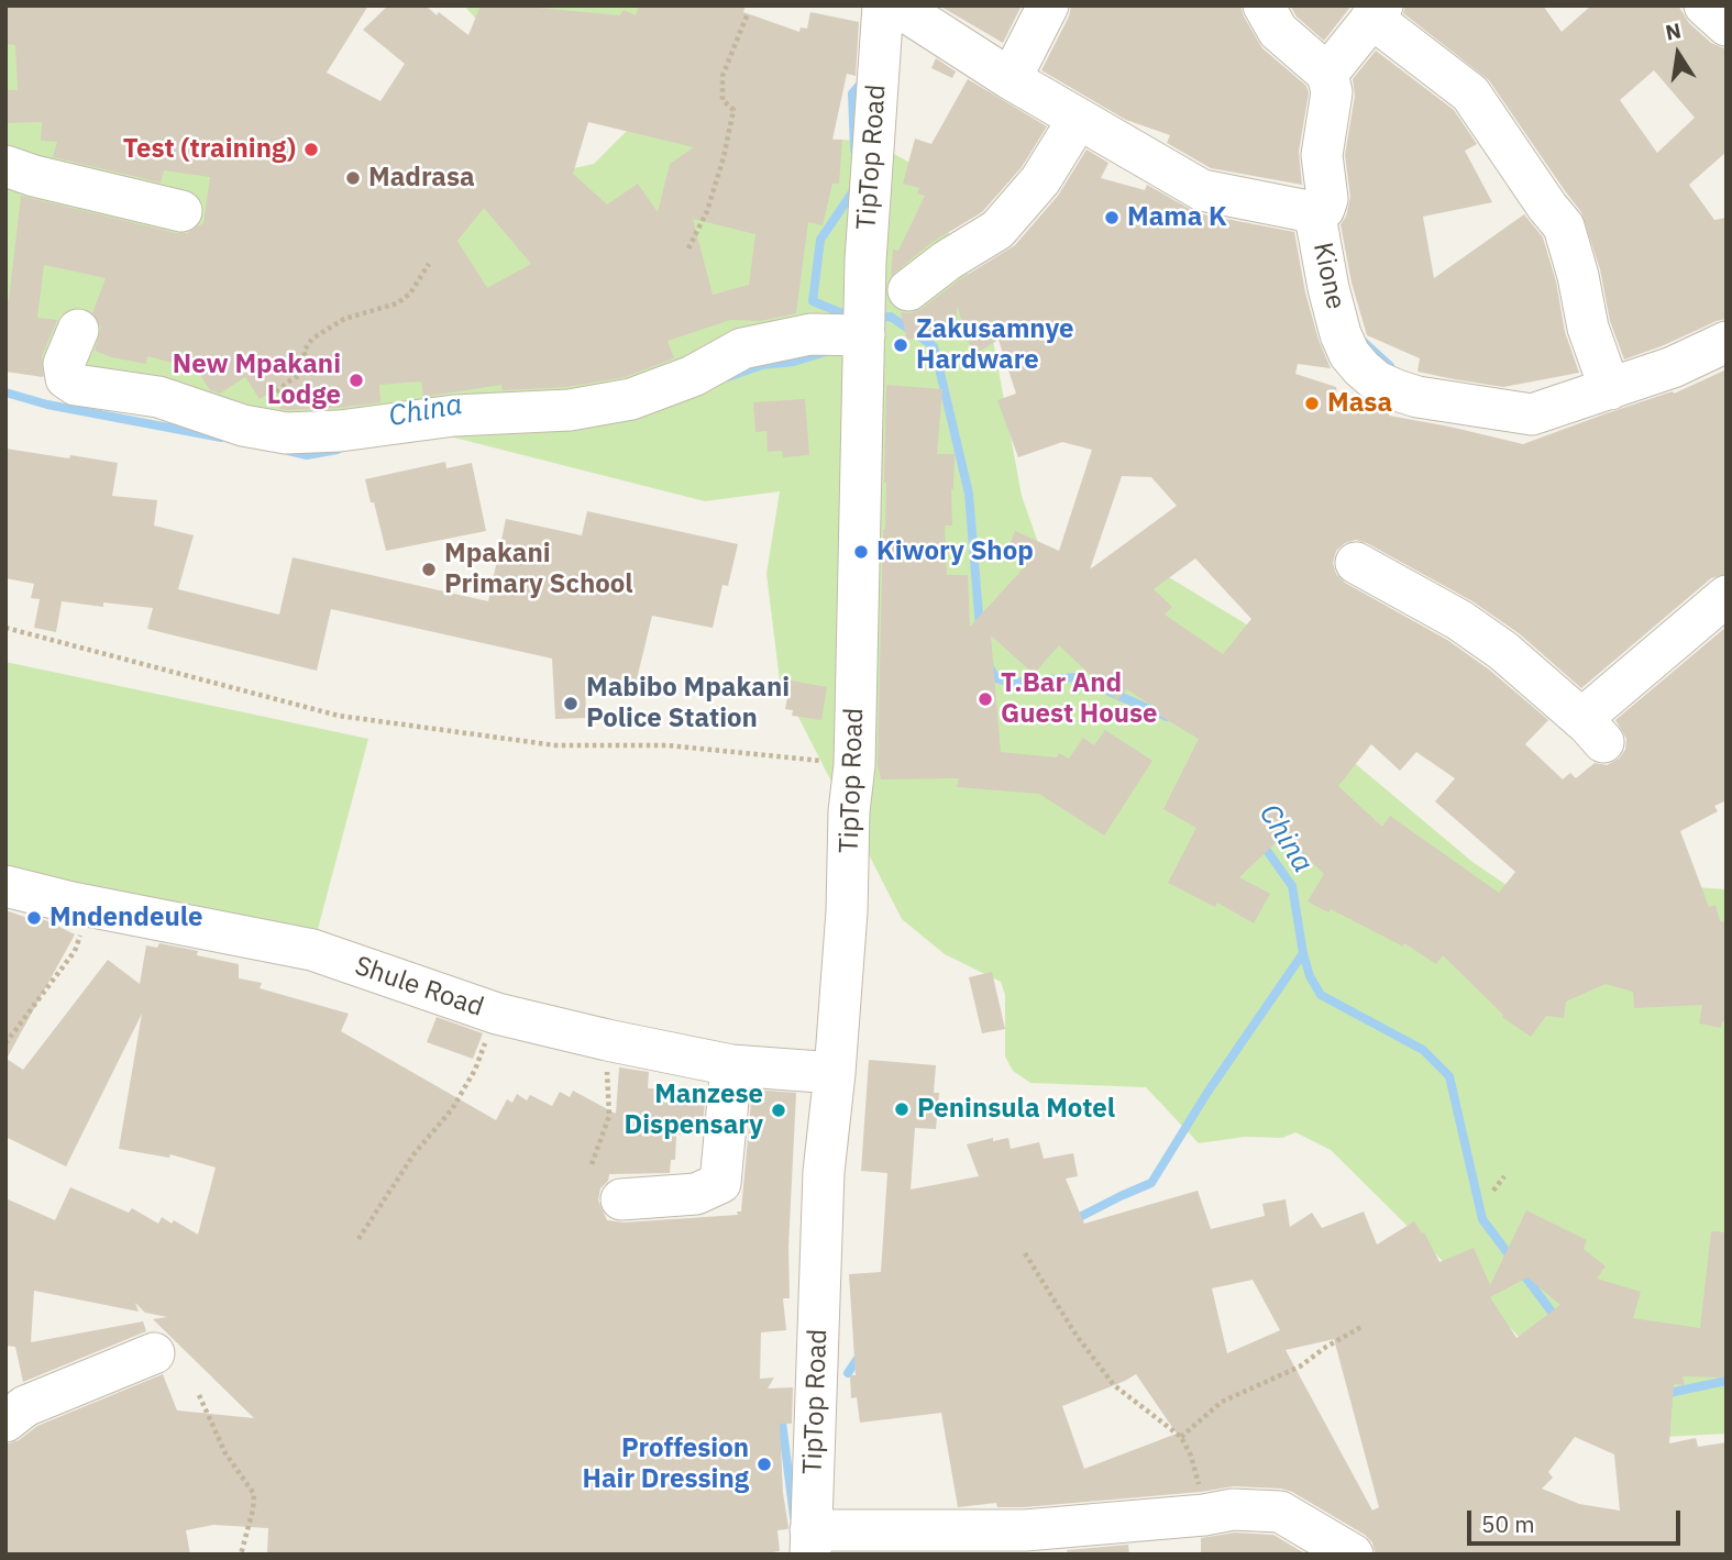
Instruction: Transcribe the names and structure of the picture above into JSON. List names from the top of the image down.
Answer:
{
  "streets": {
    "street": ["TipTop Road", "Kione", "Shule Road"]
  },
  "crossings": [
    ["TipTop Road", "Shule Road"]
  ],
  "water": ["China"],
  "places": [
    "Test (training)",
    "Madrasa",
    "Mama K",
    "Zakusamnye Hardware",
    "New Mpakani Lodge",
    "Masa",
    "Kiwory Shop",
    "Mpakani Primary School",
    "T.Bar And Guest House",
    "Mabibo Mpakani Police Station",
    "Mndendeule",
    "Peninsula Motel",
    "Manzese Dispensary",
    "Proffesion Hair Dressing"
  ],
  "scale_bar": "50 m",
  "north": "top"
}
